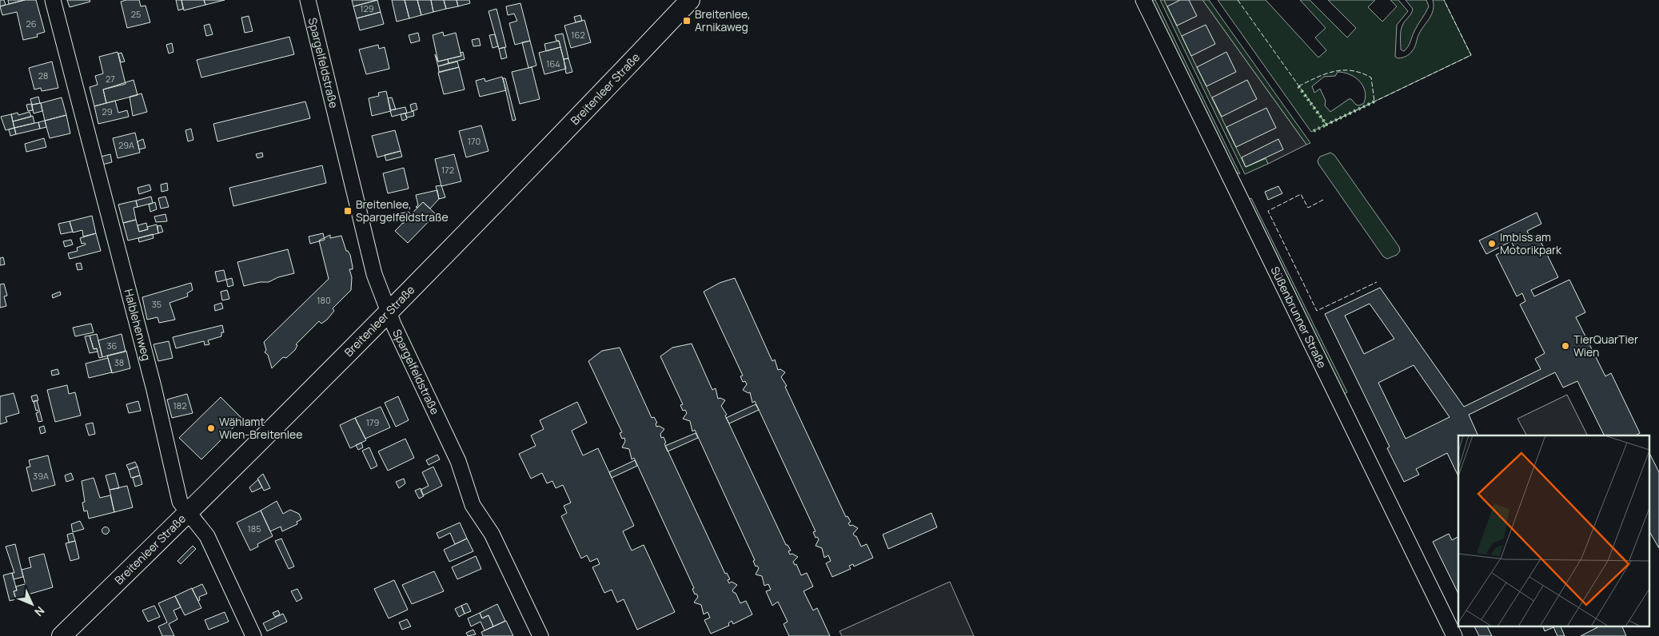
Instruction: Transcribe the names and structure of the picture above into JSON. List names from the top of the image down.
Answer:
{
  "streets": {
    "main road": ["Breitenleer Straße"],
    "street": ["Spargelfeldstraße", "Süßenbrunner Straße", "Halblehenweg"]
  },
  "crossings": [
    ["Spargelfeldstraße", "Breitenleer Straße"],
    ["Breitenleer Straße", "Halblehenweg"]
  ],
  "places": {
    "transit": ["Breitenlee, Arnikaweg", "Breitenlee, Spargelfeldstraße"],
    "other": ["Imbiss am Motorikpark", "TierQuarTier Wien", "Wählamt Wien-Breitenlee"]
  },
  "house_numbers": [
    "129",
    "25",
    "26",
    "162",
    "164",
    "28",
    "27",
    "29",
    "170",
    "29A",
    "172",
    "180",
    "35",
    "36",
    "38",
    "182",
    "179",
    "39A",
    "185"
  ],
  "north": "bottom right"
}
